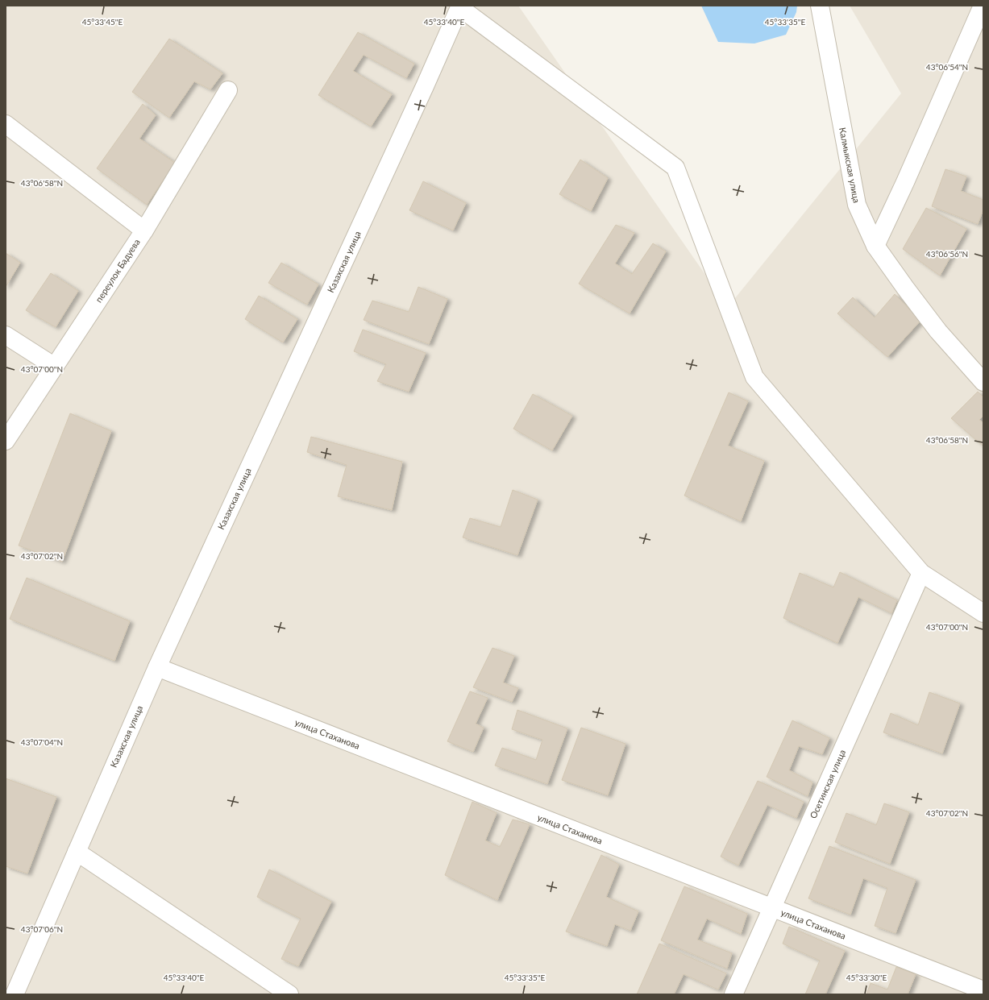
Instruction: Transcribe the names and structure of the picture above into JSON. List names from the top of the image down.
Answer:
{
  "streets": {
    "street": [
      "Калмыкская улица",
      "Казахская улица",
      "переулок Бадуева",
      "улица Стаханова",
      "Осетинская улица"
    ]
  },
  "crossings": [
    ["Казахская улица", "улица Стаханова"],
    ["улица Стаханова", "Осетинская улица"]
  ],
  "coordinates": [
    "45°33'45\"E",
    "45°33'40\"E",
    "45°33'35\"E",
    "43°06'54\"N",
    "43°06'58\"N",
    "43°06'56\"N",
    "43°07'00\"N",
    "43°07'02\"N",
    "43°07'04\"N",
    "43°07'06\"N",
    "45°33'30\"E"
  ]
}
